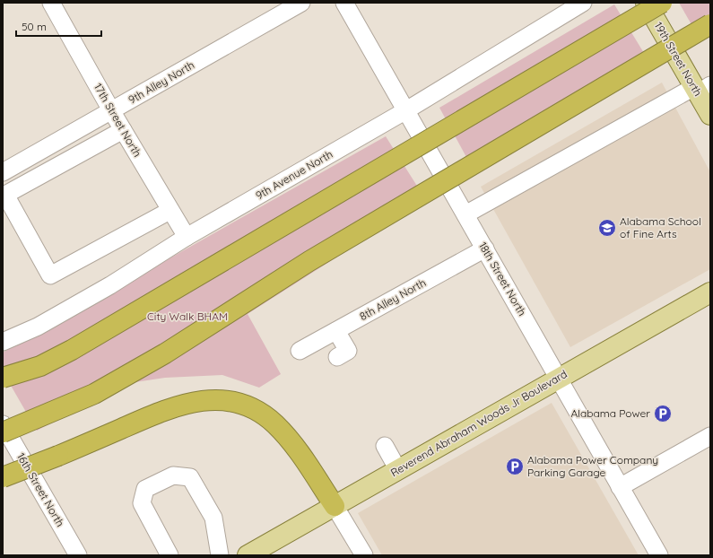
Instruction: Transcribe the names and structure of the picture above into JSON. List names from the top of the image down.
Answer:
{
  "streets": {
    "main road": ["19th Street North", "Reverend Abraham Woods Jr Boulevard"],
    "street": [
      "9th Alley North",
      "17th Street North",
      "9th Avenue North",
      "18th Street North",
      "8th Alley North",
      "16th Street North"
    ]
  },
  "crossings": [
    ["9th Alley North", "17th Street North"],
    ["17th Street North", "9th Avenue North"],
    ["9th Avenue North", "18th Street North"],
    ["18th Street North", "8th Alley North"],
    ["18th Street North", "Reverend Abraham Woods Jr Boulevard"]
  ],
  "parks": ["City Walk BHAM"],
  "places": {
    "school or university": ["Alabama School of Fine Arts"],
    "parking": ["Alabama Power", "Alabama Power Company Parking Garage"]
  },
  "scale_bar": "50 m"
}
